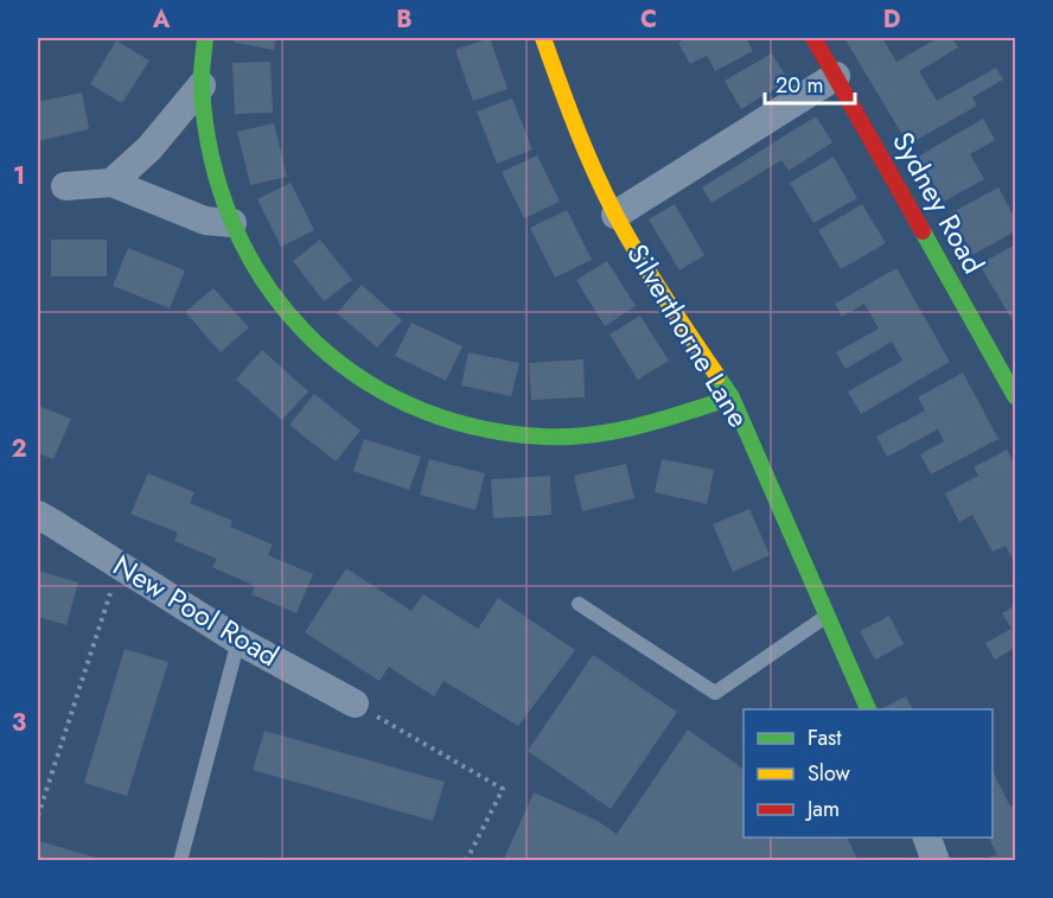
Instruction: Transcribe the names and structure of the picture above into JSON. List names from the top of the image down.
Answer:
{
  "streets": {
    "street": ["Sydney Road", "Silverthorne Lane", "New Pool Road"]
  },
  "legend": ["Fast", "Slow", "Jam"],
  "scale_bar": "20 m",
  "grid": {
    "columns": [
      "A",
      "B",
      "C",
      "D"
    ],
    "rows": ["1", "2", "3"]
  }
}
